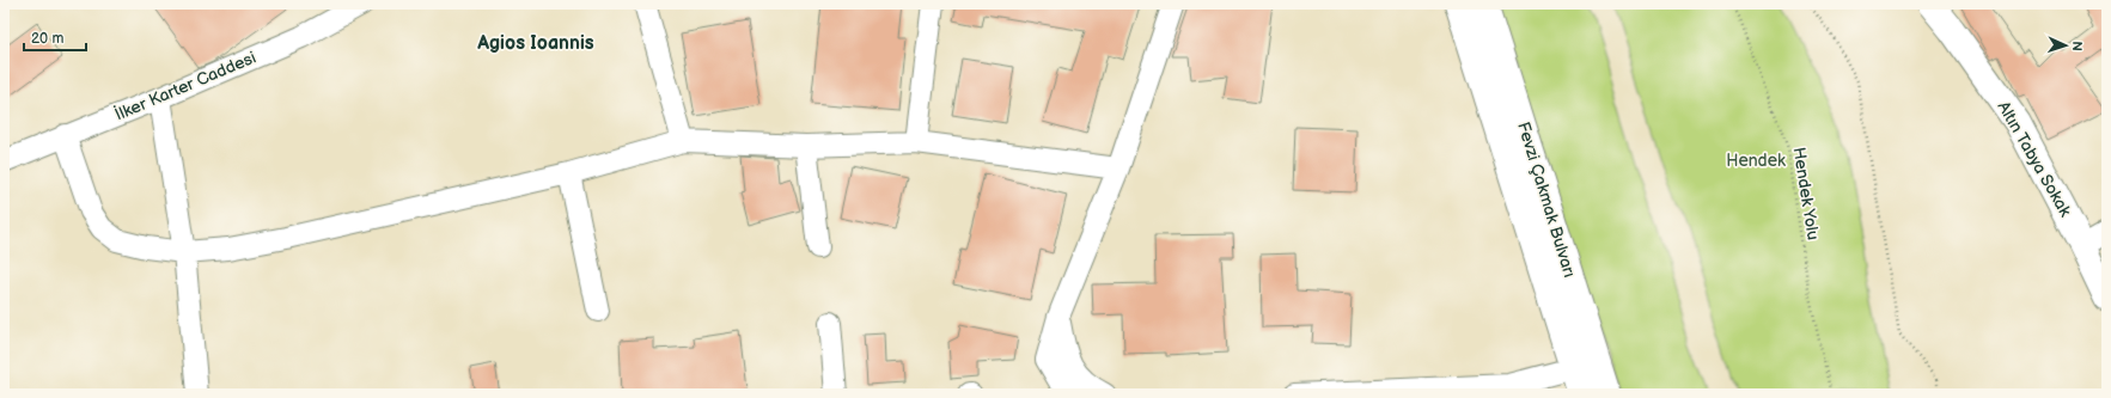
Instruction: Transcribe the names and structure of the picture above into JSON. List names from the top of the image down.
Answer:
{
  "streets": {
    "main road": ["Altın Tabya Sokak", "Fevzi Çakmak Bulvarı"],
    "street": ["İlker Karter Caddesi"],
    "path": ["Hendek Yolu"]
  },
  "districts": ["Agios Ioannis"],
  "parks": ["Hendek"],
  "scale_bar": "20 m",
  "north": "right"
}
